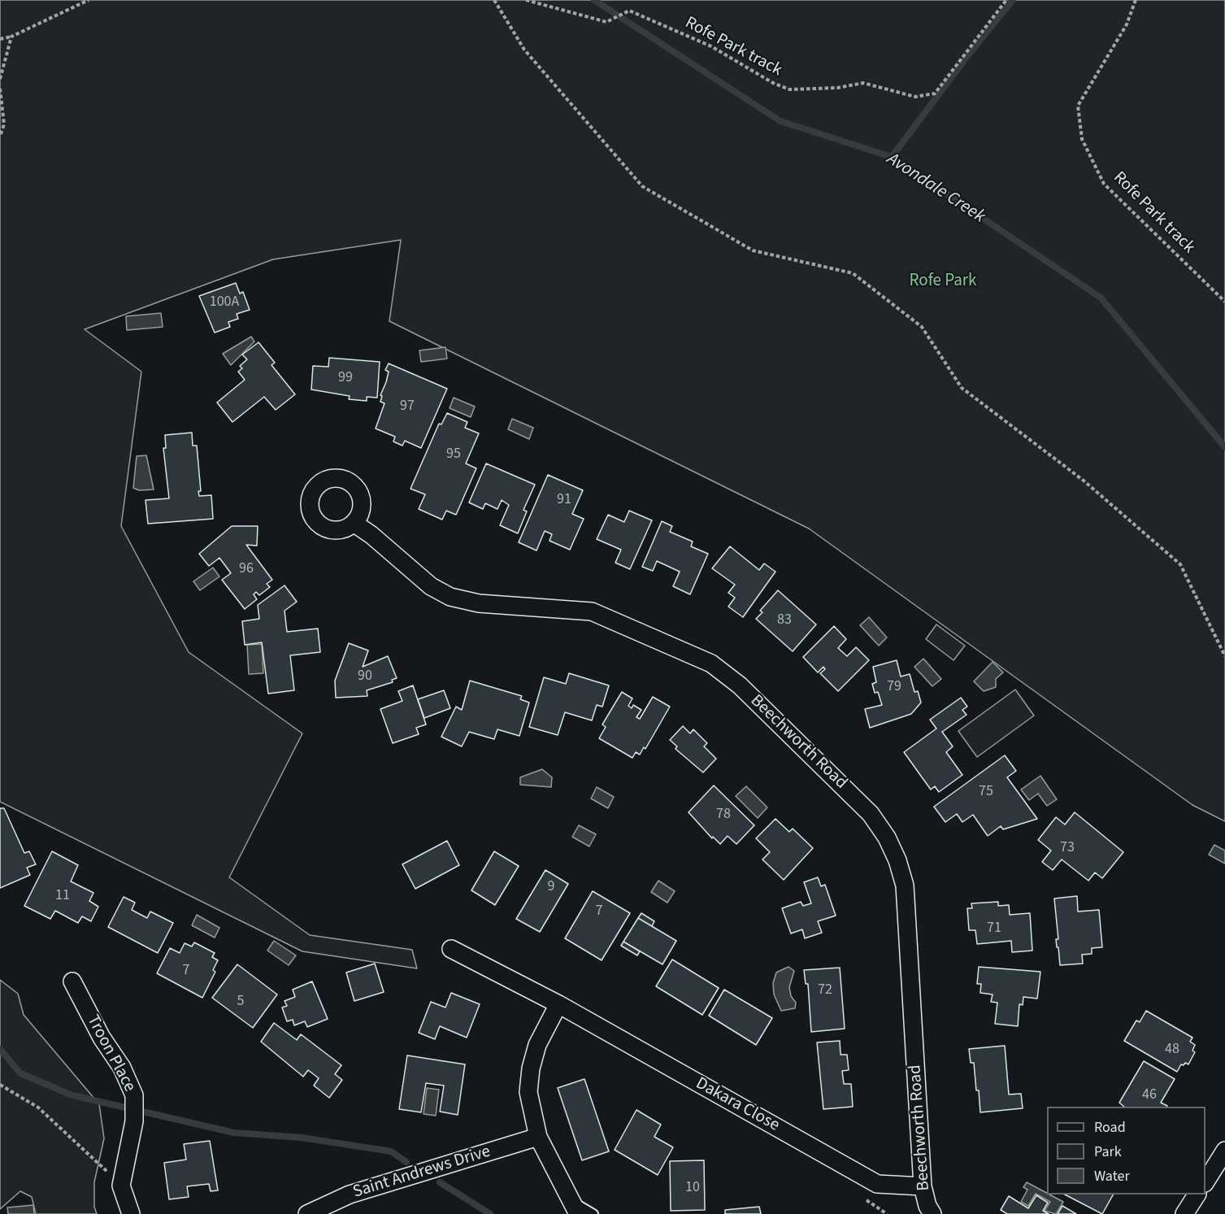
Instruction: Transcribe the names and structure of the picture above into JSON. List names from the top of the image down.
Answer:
{
  "streets": {
    "street": [
      "Beechworth Road",
      "Troon Place",
      "Dakara Close",
      "Saint Andrews Drive"
    ],
    "path": ["Rofe Park track"]
  },
  "crossings": [
    ["Beechworth Road", "Dakara Close"]
  ],
  "water": ["Avondale Creek"],
  "parks": ["Rofe Park"],
  "house_numbers": [
    "100A",
    "99",
    "97",
    "95",
    "91",
    "96",
    "83",
    "90",
    "79",
    "75",
    "78",
    "73",
    "9",
    "11",
    "7",
    "71",
    "7",
    "72",
    "5",
    "48",
    "46",
    "10"
  ],
  "legend": ["Road", "Park", "Water"]
}
